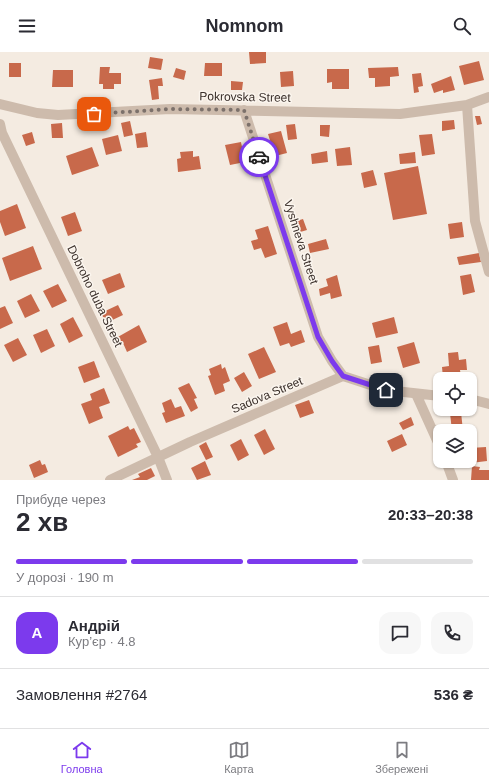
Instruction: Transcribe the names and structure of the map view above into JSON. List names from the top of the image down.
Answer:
{
  "streets": {
    "street": [
      "Pokrovska Street",
      "Vyshneva Street",
      "Dobroho duba Street",
      "Sadova Street"
    ]
  },
  "crossings": [
    ["Pokrovska Street", "Vyshneva Street"],
    ["Vyshneva Street", "Sadova Street"],
    ["Dobroho duba Street", "Sadova Street"]
  ],
  "page": {
    "header": "Nomnom",
    "heading": ["2 хв", "Прибуде через", "20:33–20:38"],
    "panel": [
      "Андрій",
      "Кур’єр · 4.8",
      "Замовлення #2764",
      "536 ₴"
    ],
    "bar": "У дорозі · 190 m",
    "round": "А",
    "tabs": ["Головна", "Карта", "Збережені"]
  }
}
